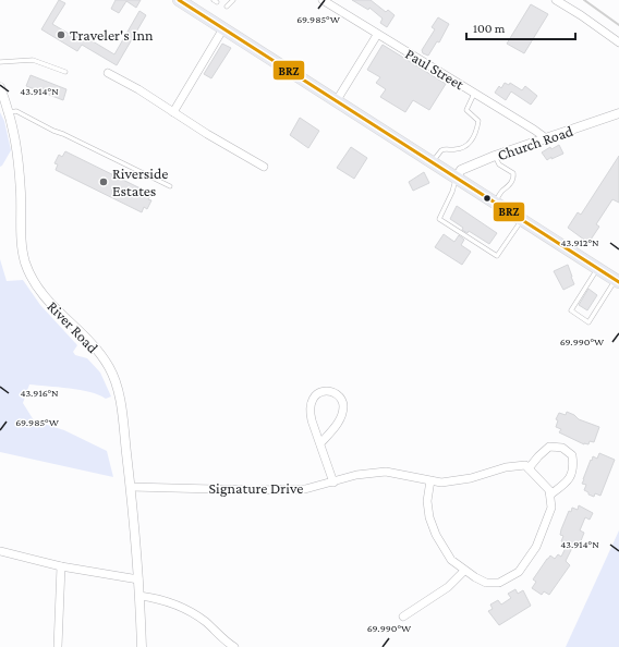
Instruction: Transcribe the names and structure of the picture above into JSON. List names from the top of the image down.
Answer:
{
  "streets": {
    "street": [
      "Paul Street",
      "Church Road",
      "River Road",
      "Signature Drive"
    ]
  },
  "crossings": [
    ["Paul Street", "Church Road"],
    ["River Road", "Signature Drive"]
  ],
  "places": ["Traveler's Inn", "Riverside Estates"],
  "lines": ["transit line BRZ"],
  "scale_bar": "100 m",
  "coordinates": [
    "69.985°W",
    "43.914°N",
    "43.912°N",
    "69.990°W",
    "43.916°N"
  ]
}
